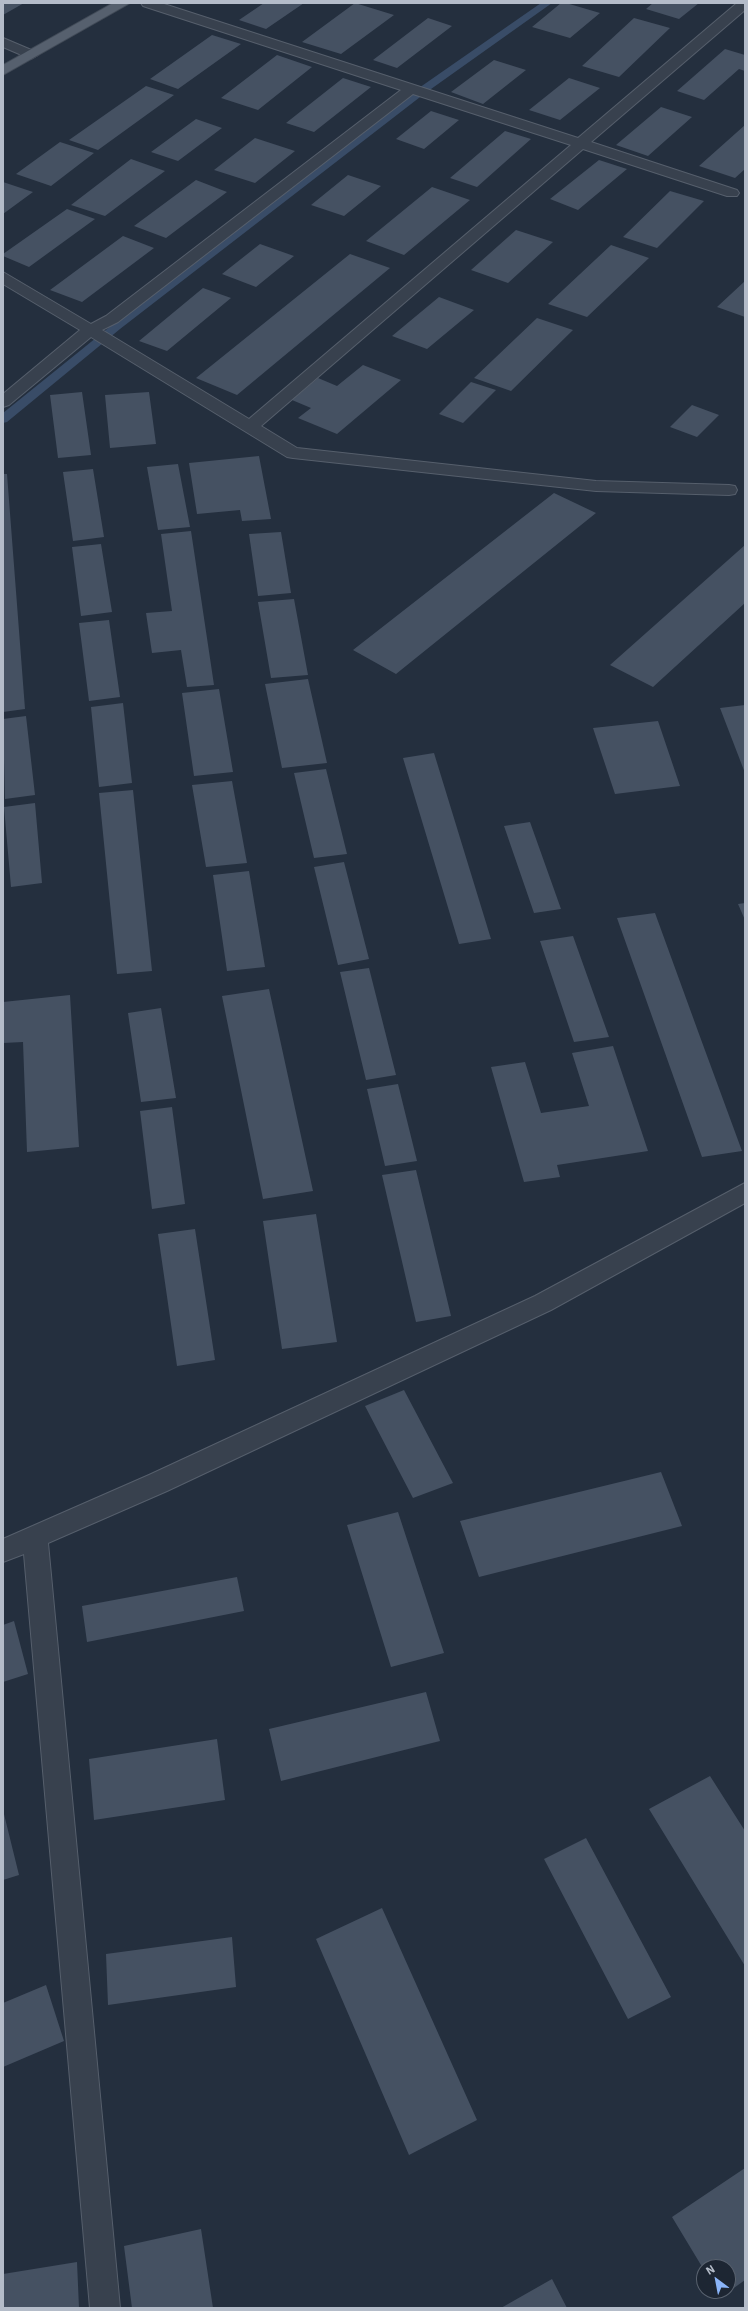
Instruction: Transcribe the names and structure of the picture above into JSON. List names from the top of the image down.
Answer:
{
  "north": "top left"
}
